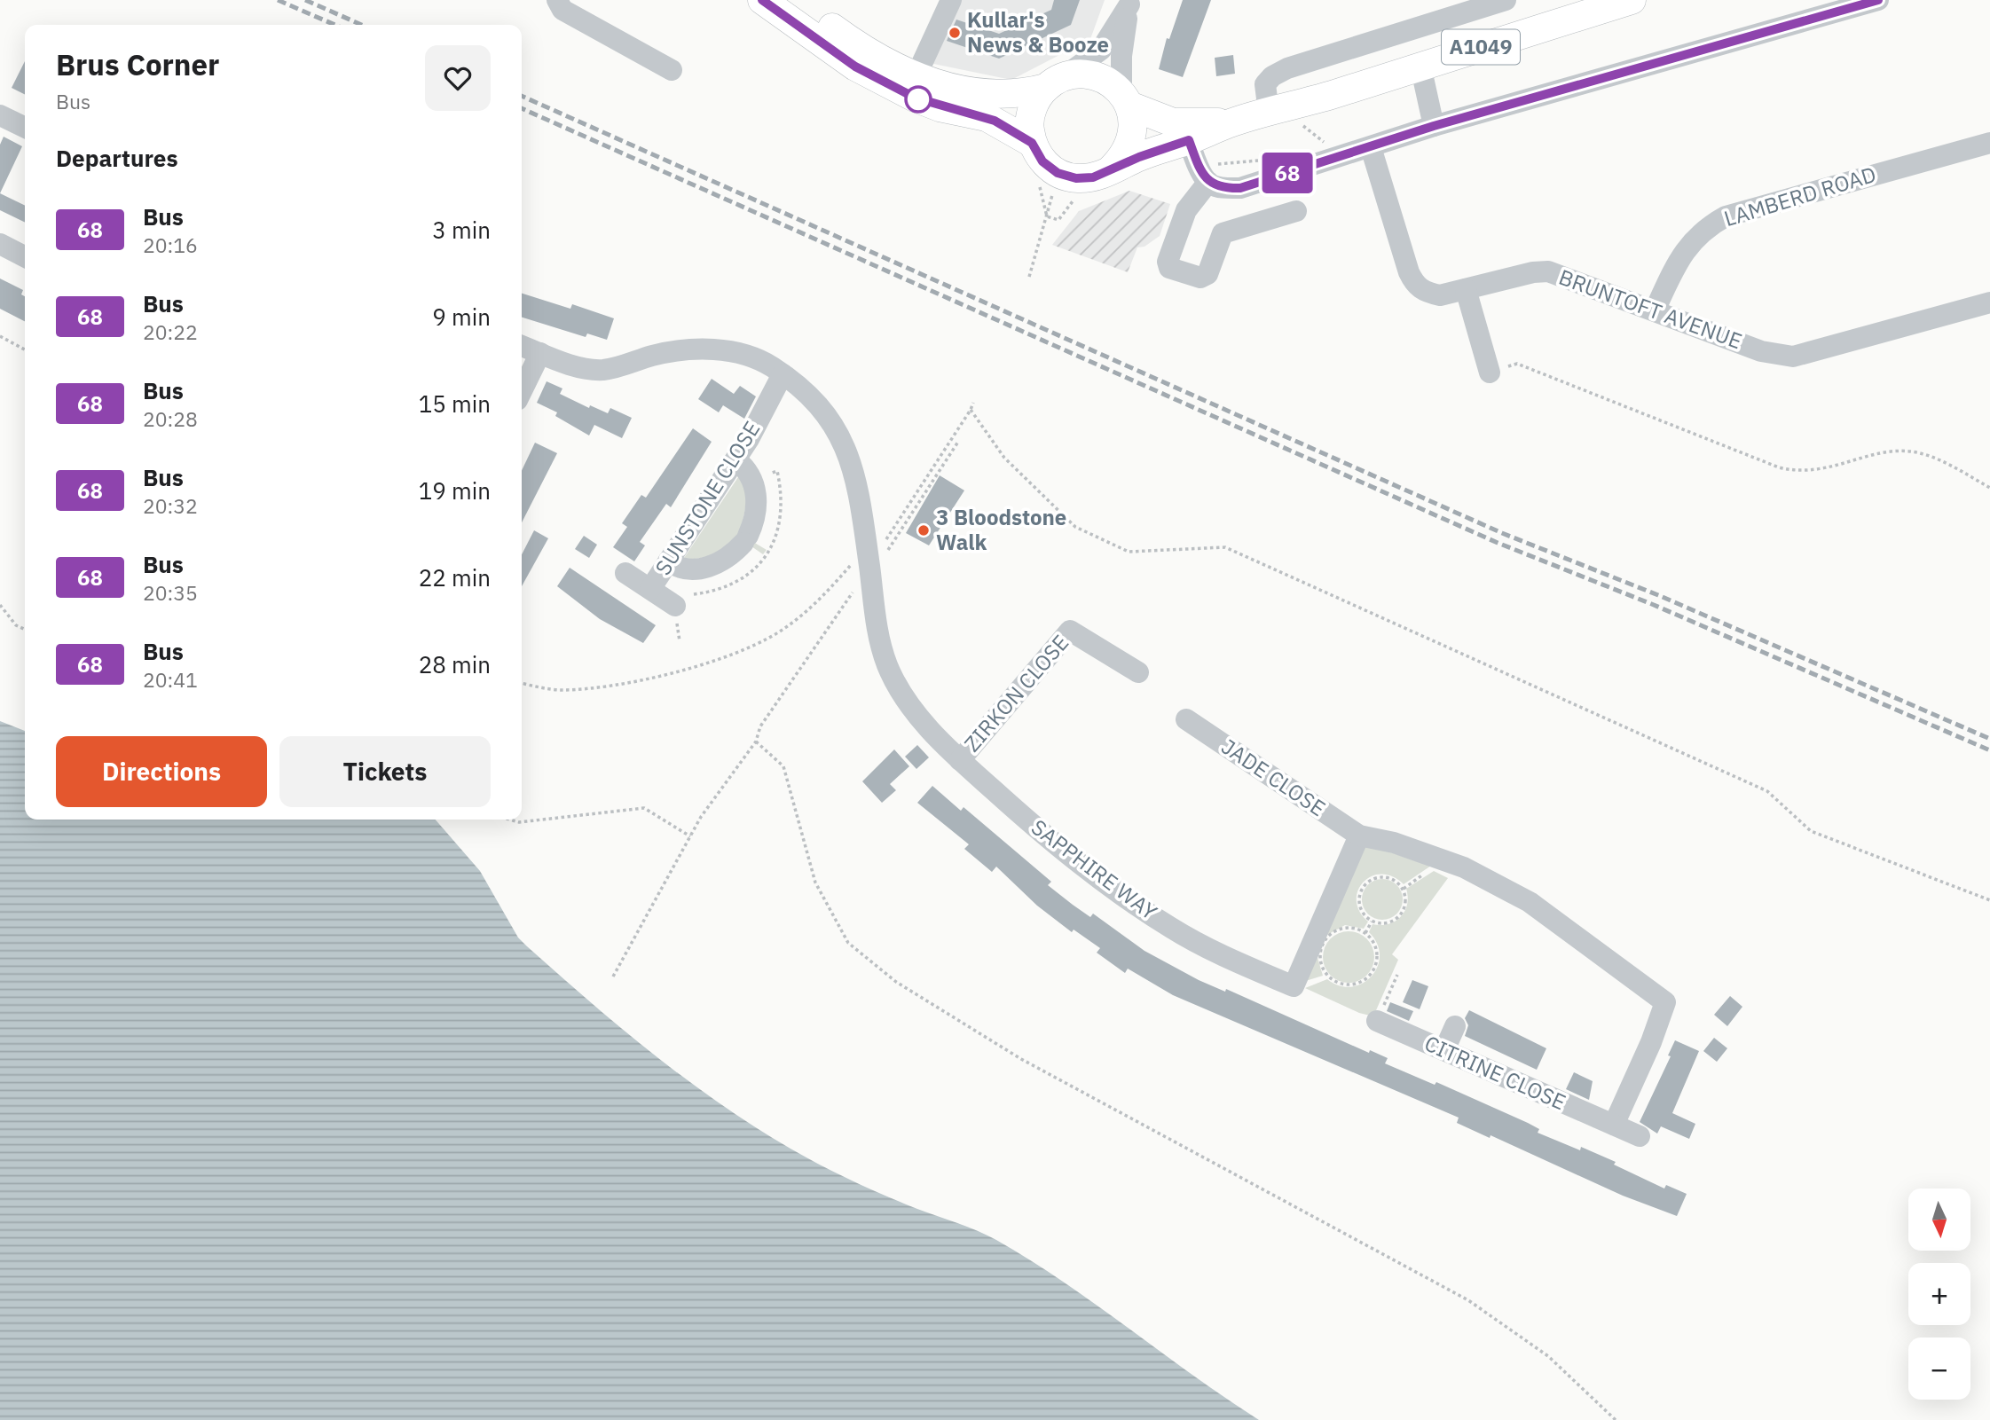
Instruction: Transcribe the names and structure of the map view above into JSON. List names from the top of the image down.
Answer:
{
  "streets": {
    "main road": ["A1049"],
    "street": [
      "LAMBERD ROAD",
      "BRUNTOFT AVENUE",
      "SUNSTONE CLOSE",
      "ZIRKON CLOSE",
      "JADE CLOSE",
      "SAPPHIRE WAY",
      "CITRINE CLOSE"
    ]
  },
  "crossings": [
    ["LAMBERD ROAD", "BRUNTOFT AVENUE"],
    ["SUNSTONE CLOSE", "SAPPHIRE WAY"],
    ["ZIRKON CLOSE", "SAPPHIRE WAY"],
    ["JADE CLOSE", "SAPPHIRE WAY"]
  ],
  "places": ["Kullar's News & Booze", "3 Bloodstone Walk"],
  "lines": ["bus line 68"],
  "north": "bottom",
  "page": {
    "on_map": "68",
    "heading": [
      ["Brus Corner", "Bus"],
      "Departures"
    ],
    "list": [
      {
        "mark": "68",
        "name": "Bus",
        "note": "20:16",
        "value": "3 min"
      },
      {
        "mark": "68",
        "name": "Bus",
        "note": "20:22",
        "value": "9 min"
      },
      {
        "mark": "68",
        "name": "Bus",
        "note": "20:28",
        "value": "15 min"
      },
      {
        "mark": "68",
        "name": "Bus",
        "note": "20:32",
        "value": "19 min"
      },
      {
        "mark": "68",
        "name": "Bus",
        "note": "20:35",
        "value": "22 min"
      },
      {
        "mark": "68",
        "name": "Bus",
        "note": "20:41",
        "value": "28 min"
      }
    ],
    "buttons": ["Directions", "Tickets"],
    "map_buttons": ["+", "−"]
  }
}
